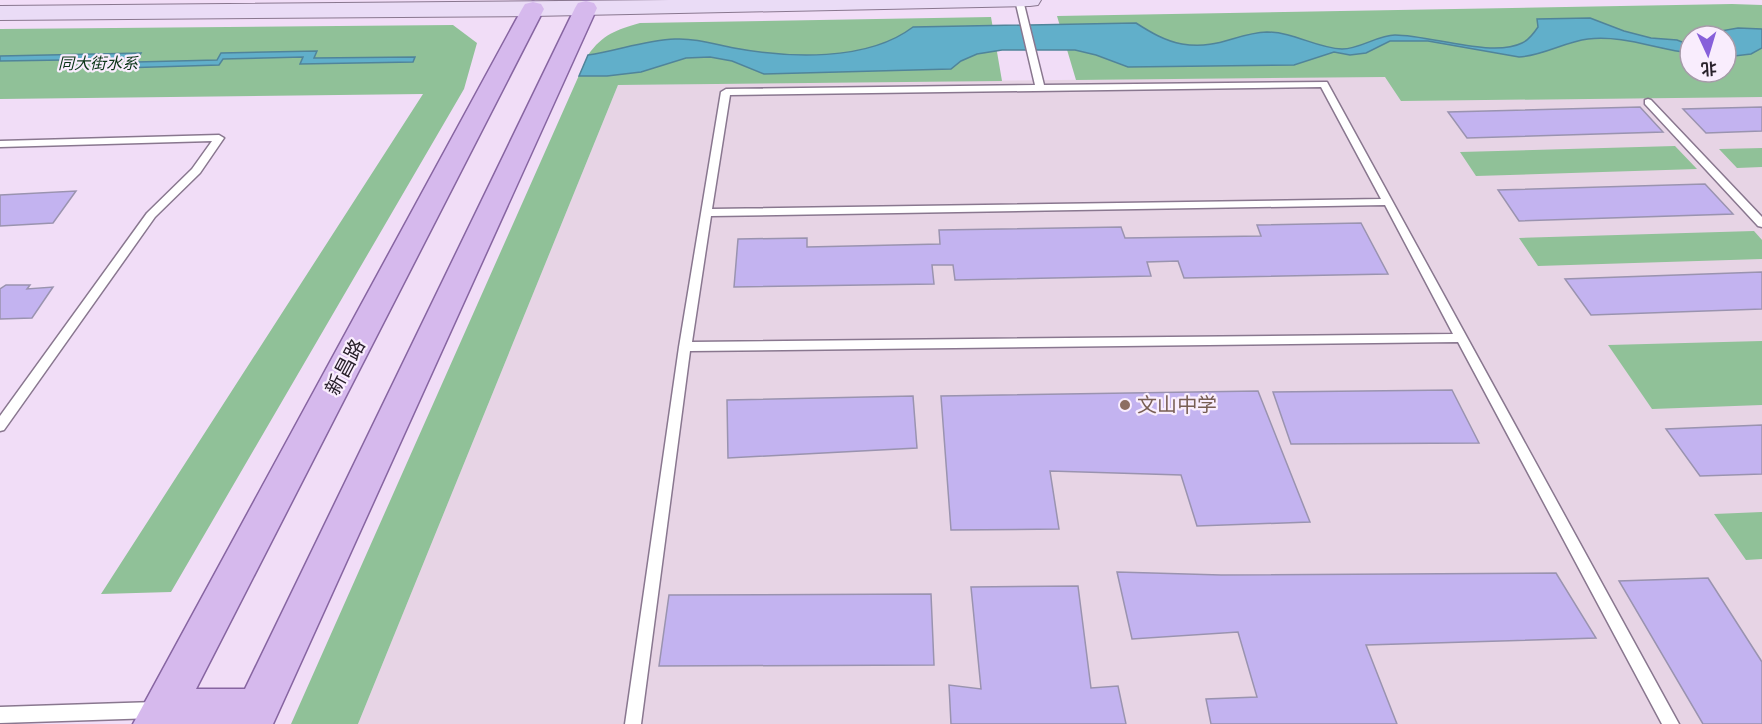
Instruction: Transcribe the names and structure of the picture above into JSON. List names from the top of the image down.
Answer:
{
  "streets": {
    "main road": ["新昌路"]
  },
  "parks": ["同大街水系"],
  "places": ["文山中学"],
  "north": "bottom"
}
